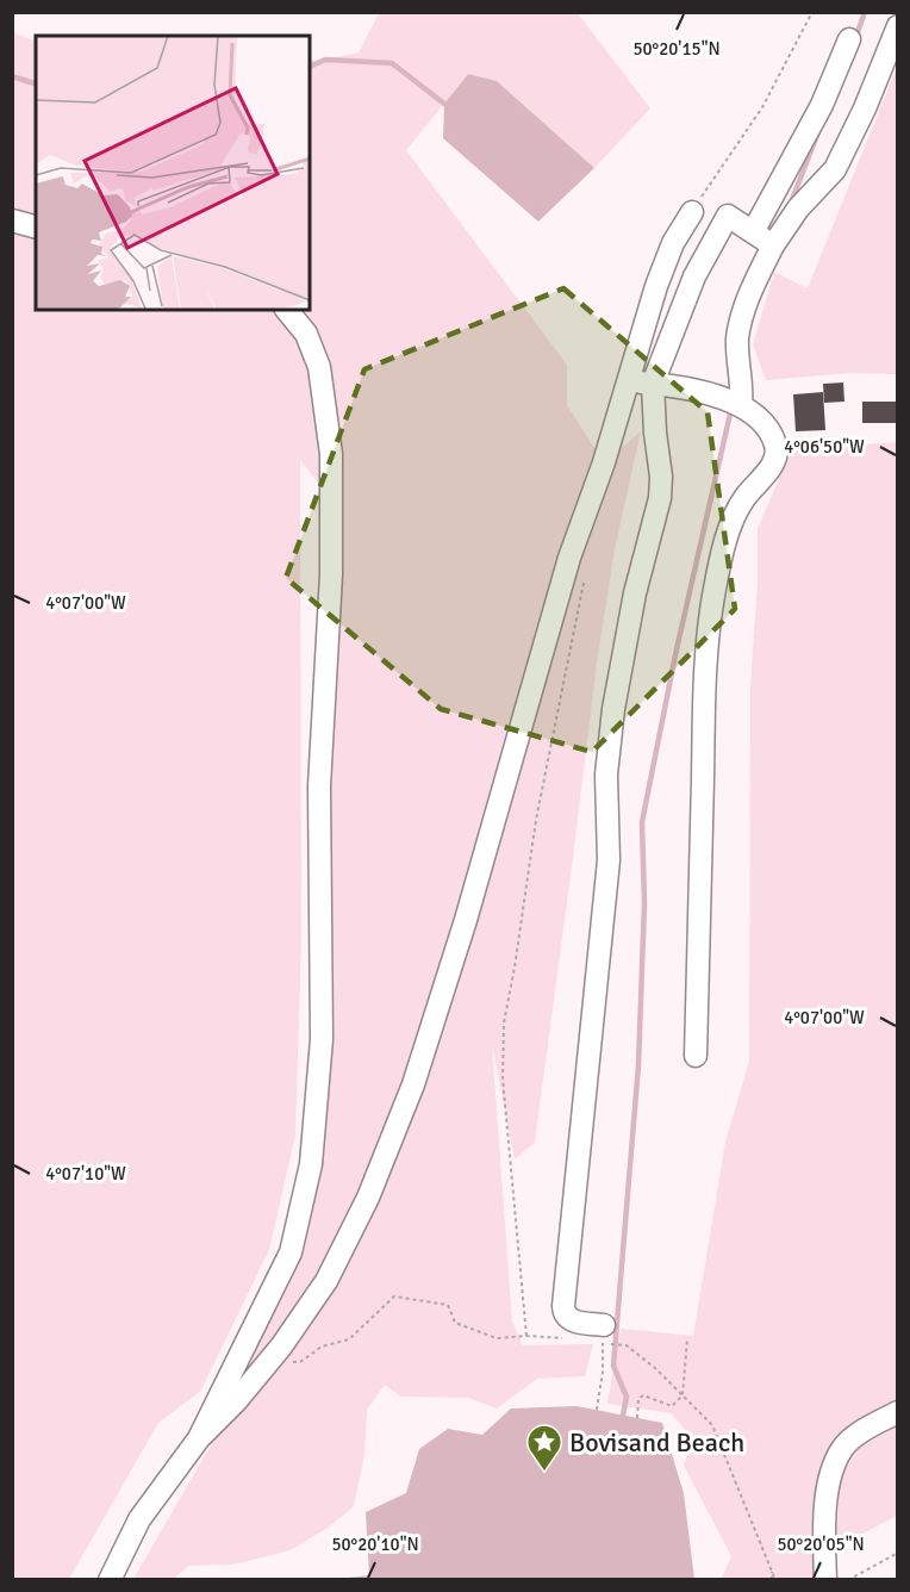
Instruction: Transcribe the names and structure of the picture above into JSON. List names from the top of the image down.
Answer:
{
  "places": {
    "place": ["Bovisand Beach"]
  },
  "coordinates": [
    "50°20'15\"N",
    "4°06'50\"W",
    "4°07'00\"W",
    "4°07'10\"W",
    "50°20'10\"N",
    "50°20'05\"N"
  ]
}
